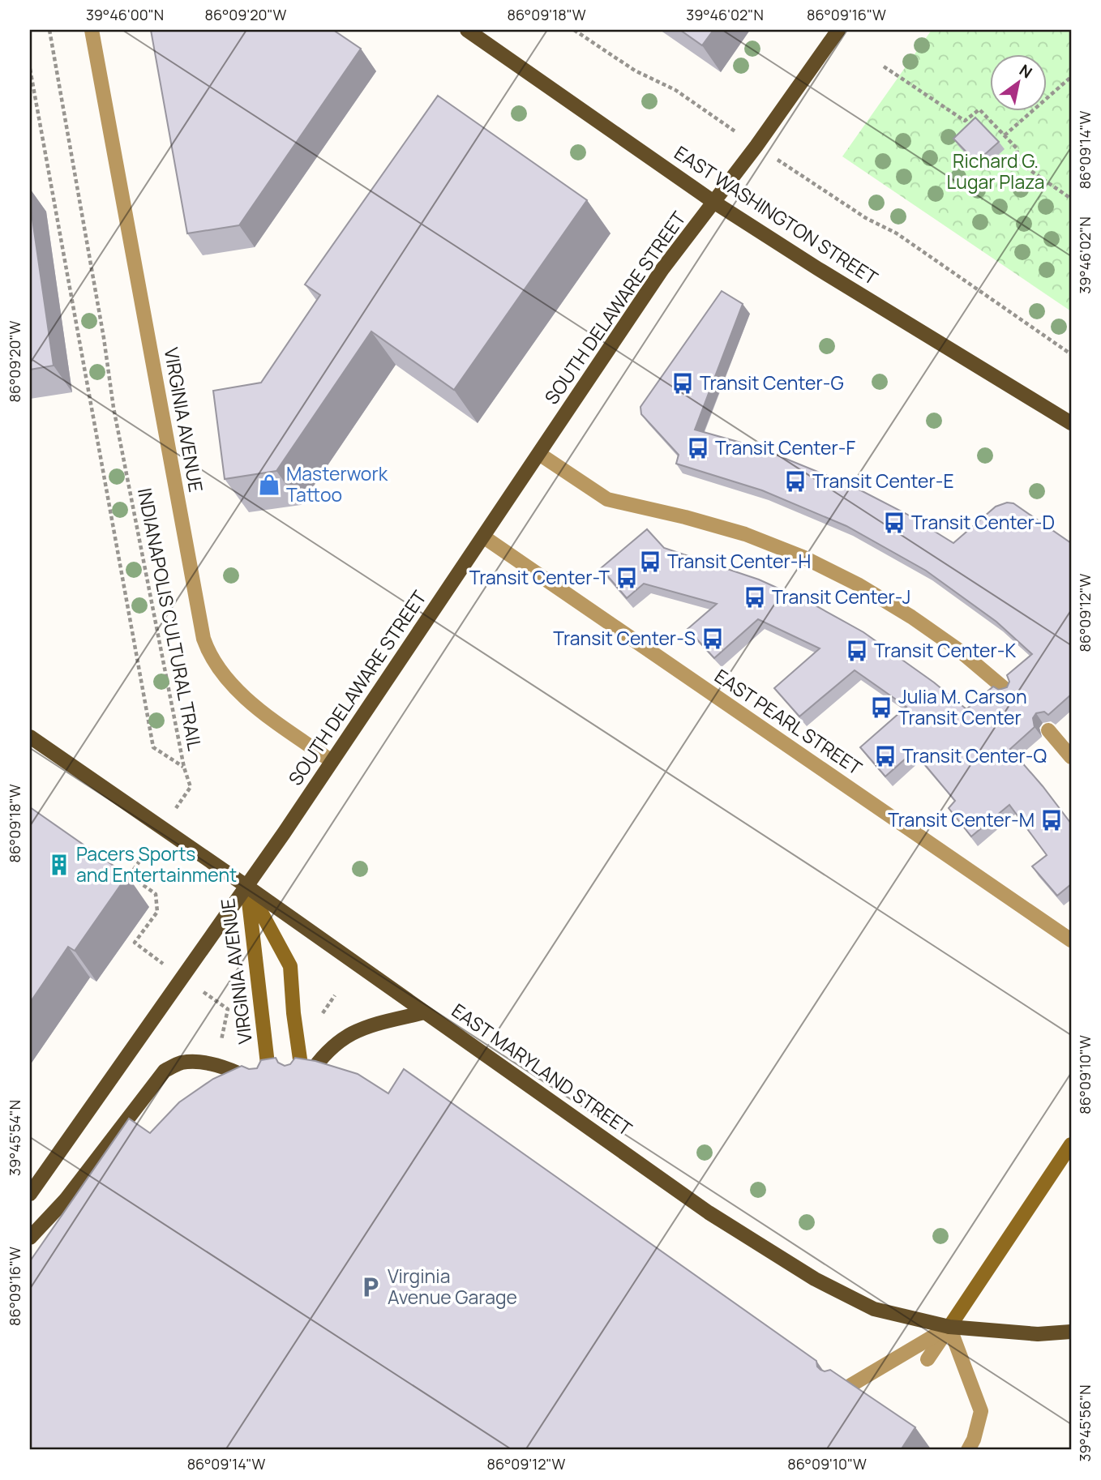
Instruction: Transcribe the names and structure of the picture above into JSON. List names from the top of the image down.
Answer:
{
  "streets": {
    "main road": ["EAST WASHINGTON STREET", "SOUTH DELAWARE STREET", "EAST MARYLAND STREET"],
    "street": ["VIRGINIA AVENUE", "EAST PEARL STREET"],
    "path": ["INDIANAPOLIS CULTURAL TRAIL"]
  },
  "crossings": [
    ["EAST WASHINGTON STREET", "SOUTH DELAWARE STREET"],
    ["SOUTH DELAWARE STREET", "VIRGINIA AVENUE"],
    ["SOUTH DELAWARE STREET", "EAST PEARL STREET"],
    ["SOUTH DELAWARE STREET", "EAST MARYLAND STREET"],
    ["VIRGINIA AVENUE", "EAST MARYLAND STREET"]
  ],
  "parks": ["Richard G. Lugar Plaza"],
  "places": {
    "bus stop": [
      "Transit Center-G",
      "Transit Center-F",
      "Transit Center-E",
      "Transit Center-D",
      "Transit Center-H",
      "Transit Center-T",
      "Transit Center-J",
      "Transit Center-S",
      "Transit Center-K",
      "Julia M. Carson Transit Center",
      "Transit Center-Q",
      "Transit Center-M"
    ],
    "shop": ["Masterwork Tattoo"],
    "building": ["Pacers Sports and Entertainment"],
    "parking": ["Virginia Avenue Garage"]
  },
  "north": "top right",
  "coordinates": [
    "39°46'00\"N",
    "86°09'20\"W",
    "86°09'18\"W",
    "39°46'02\"N",
    "86°09'16\"W",
    "86°09'14\"W",
    "86°09'12\"W",
    "86°09'10\"W",
    "39°45'54\"N",
    "39°45'56\"N"
  ]
}
